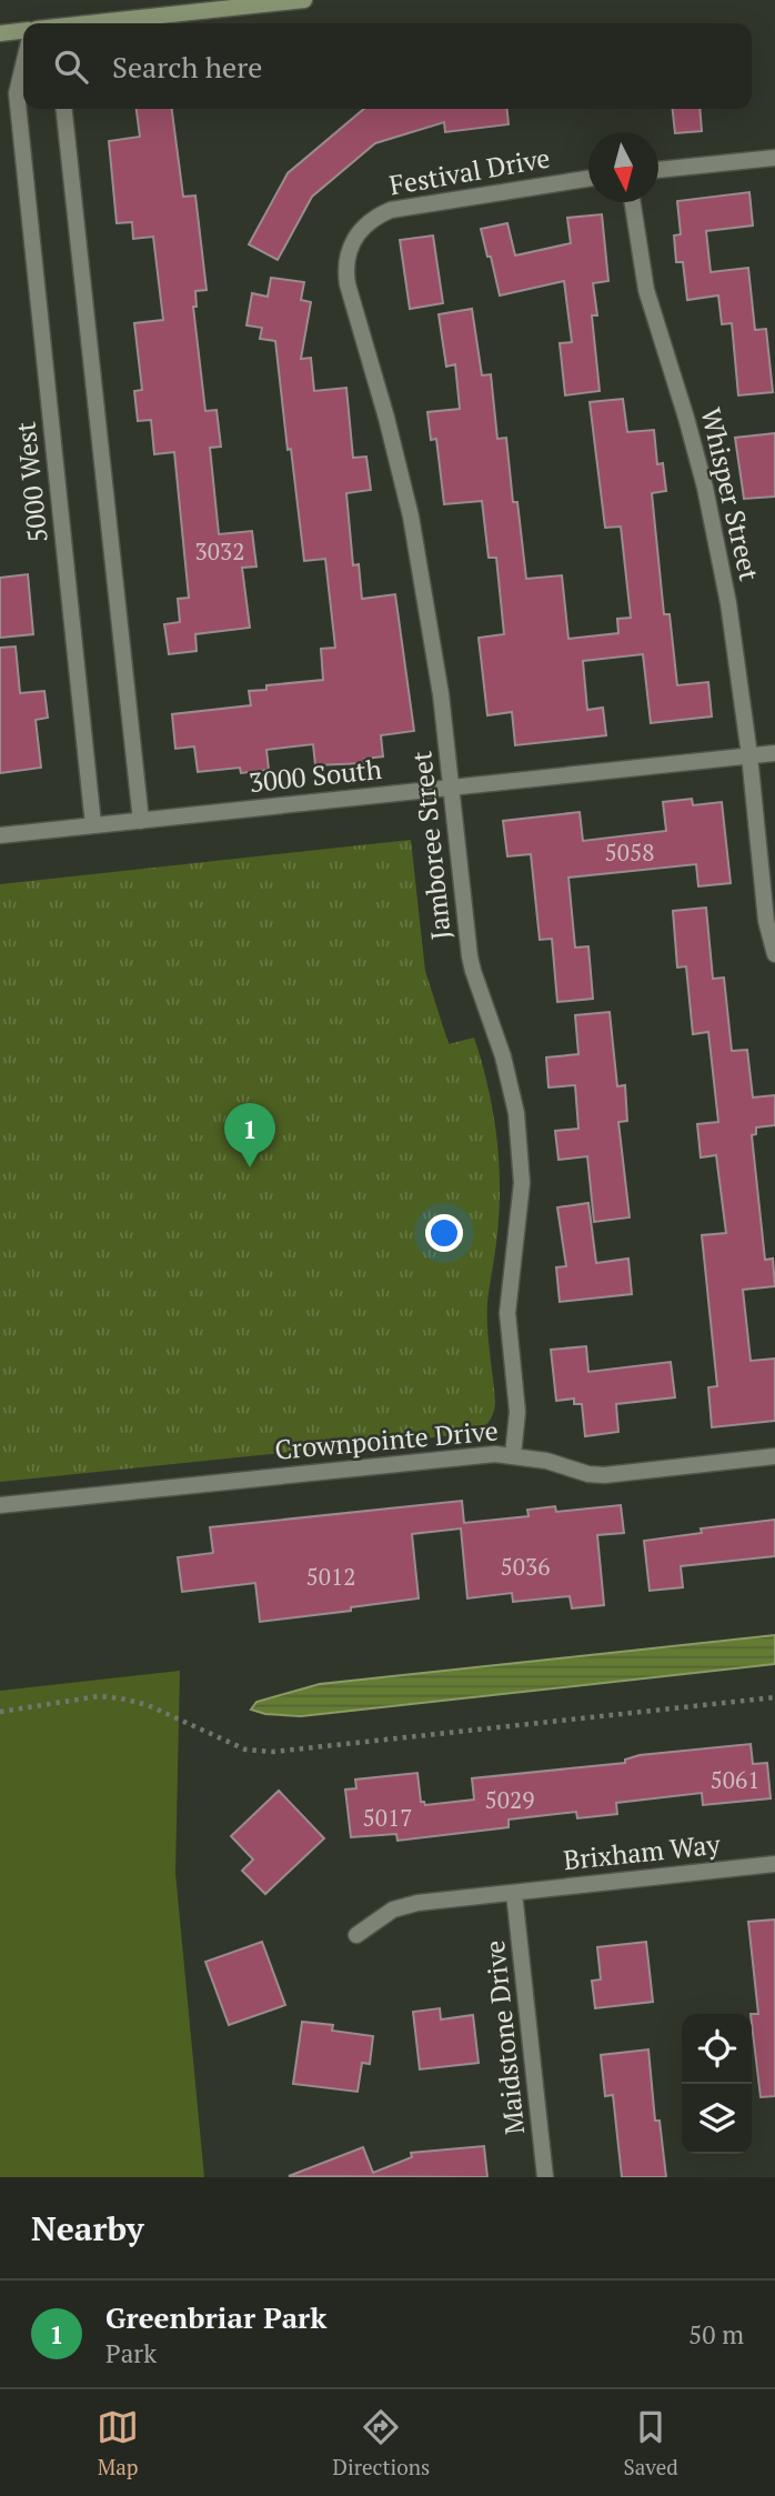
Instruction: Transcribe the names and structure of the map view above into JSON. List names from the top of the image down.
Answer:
{
  "streets": {
    "street": [
      "Festival Drive",
      "5000 West",
      "Whisper Street",
      "3000 South",
      "Jamboree Street",
      "Crownpointe Drive",
      "Brixham Way",
      "Maidstone Drive"
    ]
  },
  "crossings": [
    ["Festival Drive", "Jamboree Street"],
    ["5000 West", "3000 South"],
    ["Whisper Street", "3000 South"],
    ["3000 South", "Jamboree Street"],
    ["Jamboree Street", "Crownpointe Drive"],
    ["Brixham Way", "Maidstone Drive"]
  ],
  "house_numbers": [
    "3032",
    "5058",
    "5036",
    "5012",
    "5061",
    "5029",
    "5017"
  ],
  "north": "bottom",
  "page": {
    "search": "Search here",
    "pins": "1",
    "heading": "Nearby",
    "list": [
      {
        "mark": "1",
        "name": "Greenbriar Park",
        "note": "Park",
        "value": "50 m"
      }
    ],
    "nav": ["Map", "Directions", "Saved"]
  }
}
